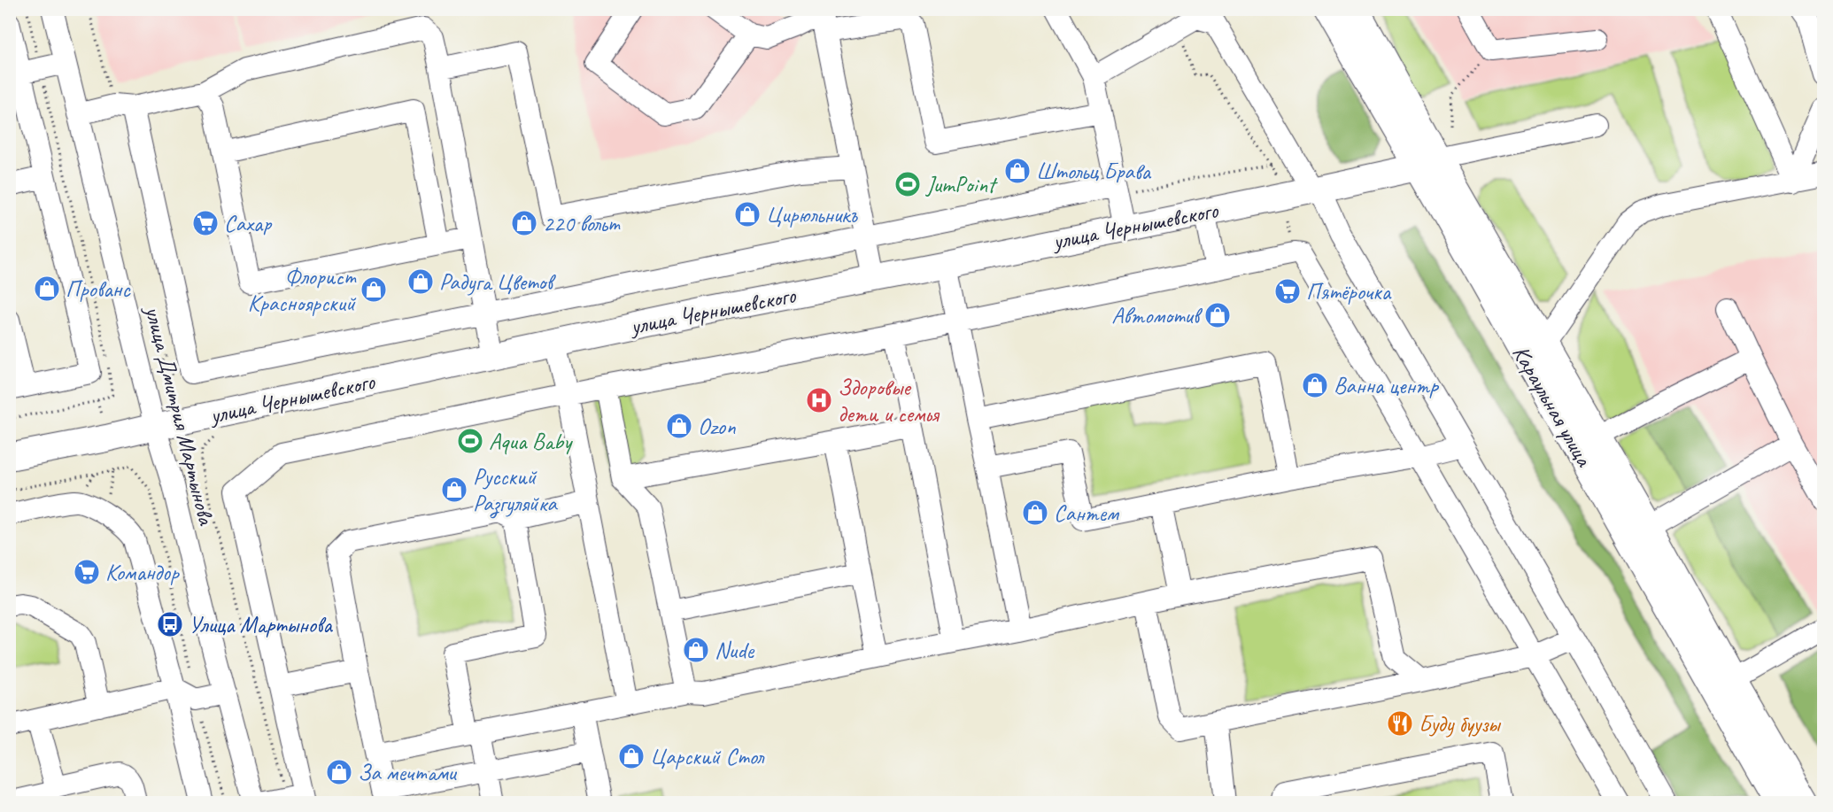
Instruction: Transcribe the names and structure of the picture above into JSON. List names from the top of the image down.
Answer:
{
  "streets": {
    "main road": ["улица Чернышевского", "Караульная улица"],
    "street": ["улица Дмитрия Мартынова"]
  },
  "crossings": [
    ["улица Чернышевского", "Караульная улица"],
    ["улица Чернышевского", "улица Дмитрия Мартынова"]
  ],
  "places": {
    "shop": [
      "Штольц Брава",
      "Цирюльникъ",
      "220 вольт",
      "Радуга Цветов",
      "Прованс",
      "Флорист Красноярский",
      "Автомотив",
      "Ванна центр",
      "Ozon",
      "Русский Разгуляйка",
      "Сантем",
      "Nude",
      "Царский Стол",
      "За мечтами"
    ],
    "sports": ["JumPoint", "Aqua Baby"],
    "supermarket": ["Сахар", "Пятёрочка", "Командор"],
    "hospital": ["Здоровые дети и семья"],
    "bus stop": ["Улица Мартынова"],
    "restaurant": ["Буду буузы"]
  }
}
